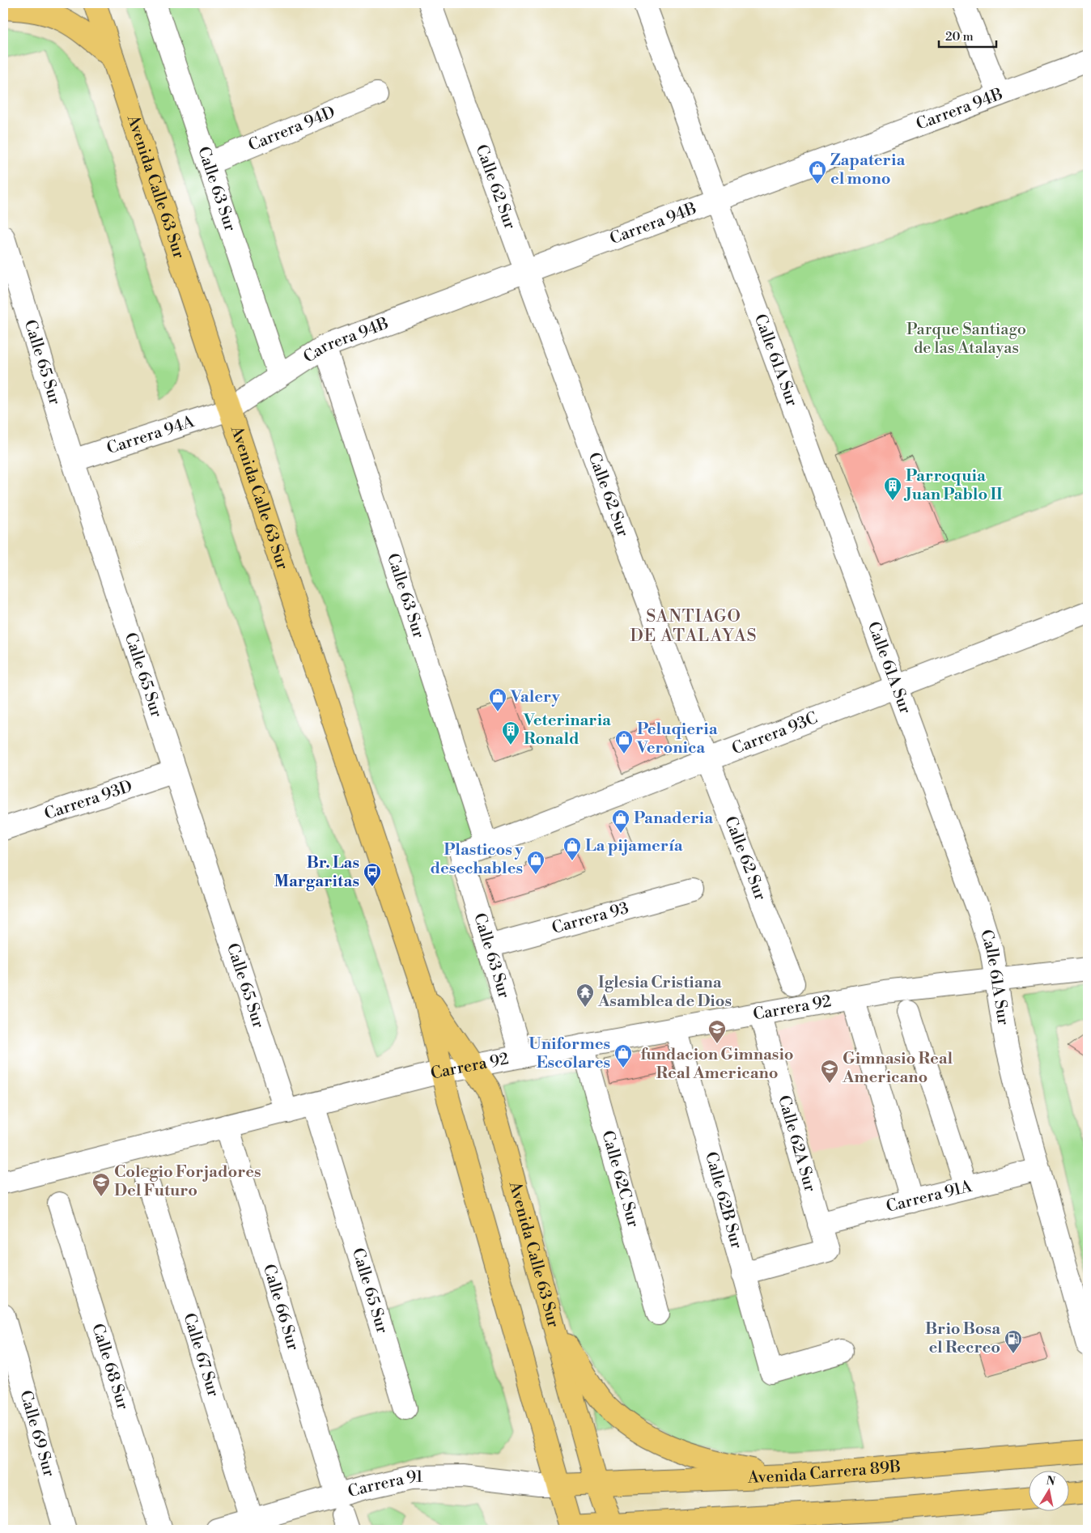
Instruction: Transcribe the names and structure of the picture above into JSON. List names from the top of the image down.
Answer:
{
  "streets": {
    "main road": ["Avenida Calle 63 Sur", "Avenida Carrera 89B"],
    "street": [
      "Carrera 94B",
      "Carrera 94D",
      "Calle 62 Sur",
      "Calle 63 Sur",
      "Calle 61A Sur",
      "Calle 65 Sur",
      "Carrera 94A",
      "Carrera 93C",
      "Carrera 93D",
      "Carrera 93",
      "Carrera 92",
      "Calle 62A Sur",
      "Calle 62C Sur",
      "Carrera 91A",
      "Calle 62B Sur",
      "Calle 66 Sur",
      "Calle 67 Sur",
      "Calle 68 Sur",
      "Calle 69 Sur",
      "Carrera 91"
    ]
  },
  "crossings": [
    ["Carrera 94B", "Avenida Calle 63 Sur"],
    ["Carrera 94B", "Calle 62 Sur"],
    ["Carrera 94B", "Calle 63 Sur"],
    ["Carrera 94B", "Calle 61A Sur"],
    ["Carrera 94B", "Carrera 94A"],
    ["Carrera 94D", "Calle 63 Sur"],
    ["Avenida Calle 63 Sur", "Carrera 94A"],
    ["Avenida Calle 63 Sur", "Carrera 92"],
    ["Avenida Calle 63 Sur", "Avenida Carrera 89B"],
    ["Avenida Calle 63 Sur", "Carrera 91"],
    ["Calle 62 Sur", "Carrera 93C"],
    ["Calle 63 Sur", "Carrera 93C"],
    ["Calle 63 Sur", "Carrera 93"],
    ["Calle 63 Sur", "Carrera 92"],
    ["Calle 61A Sur", "Carrera 93C"],
    ["Calle 61A Sur", "Carrera 92"],
    ["Calle 61A Sur", "Carrera 91A"],
    ["Calle 65 Sur", "Carrera 94A"],
    ["Calle 65 Sur", "Carrera 93D"],
    ["Calle 65 Sur", "Carrera 92"],
    ["Carrera 92", "Calle 62A Sur"],
    ["Carrera 92", "Calle 62C Sur"],
    ["Carrera 92", "Calle 62B Sur"],
    ["Carrera 92", "Calle 66 Sur"],
    ["Calle 62A Sur", "Carrera 91A"],
    ["Calle 62A Sur", "Calle 62B Sur"],
    ["Calle 67 Sur", "Carrera 91"],
    ["Avenida Carrera 89B", "Carrera 91"]
  ],
  "districts": ["SANTIAGO DE ATALAYAS"],
  "parks": ["Parque Santiago de las Atalayas"],
  "places": {
    "shop": [
      "Zapateria el mono",
      "Valery",
      "Peluqieria Veronica",
      "Panaderia",
      "La pijamería",
      "Plasticos y desechables",
      "Uniformes Escolares"
    ],
    "building": ["Parroquia Juan Pablo II", "Veterinaria Ronald"],
    "bus stop": ["Br. Las Margaritas"],
    "temple": ["Iglesia Cristiana Asamblea de Dios"],
    "school or university": ["fundacion Gimnasio Real Americano", "Gimnasio Real Americano", "Colegio Forjadores Del Futuro"],
    "fuel station": ["Brio Bosa el Recreo"]
  },
  "scale_bar": "20 m",
  "north": "top"
}
